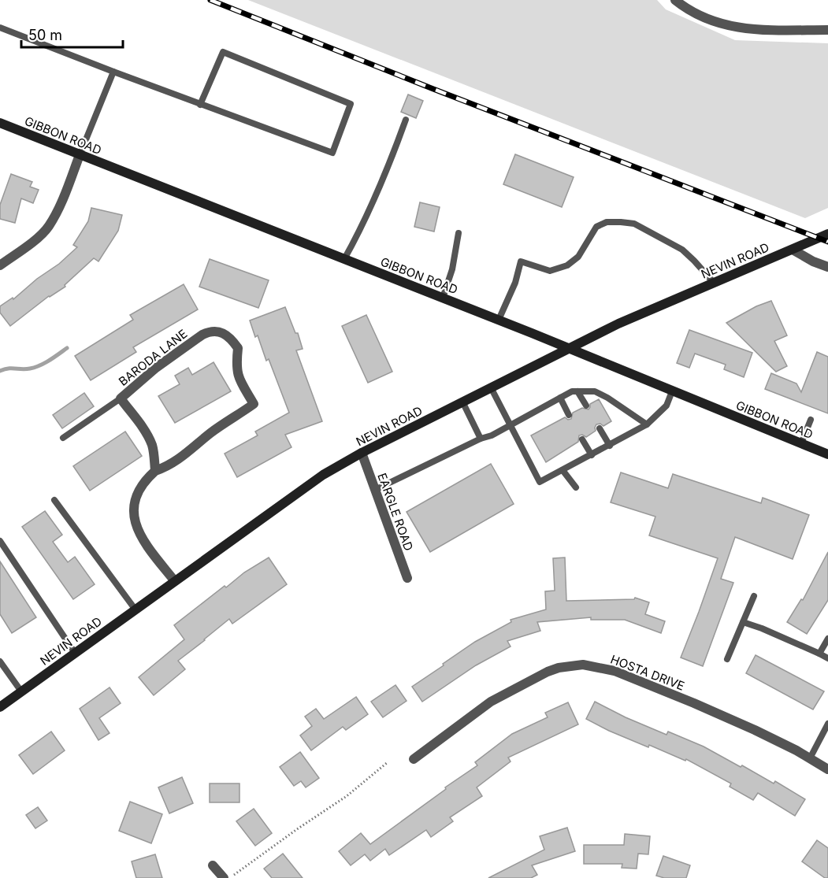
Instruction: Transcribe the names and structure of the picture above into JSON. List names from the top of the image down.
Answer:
{
  "streets": {
    "main road": ["GIBBON ROAD", "NEVIN ROAD"],
    "street": ["BARODA LANE", "EARGLE ROAD", "HOSTA DRIVE"]
  },
  "crossings": [
    ["GIBBON ROAD", "NEVIN ROAD"],
    ["NEVIN ROAD", "BARODA LANE"],
    ["NEVIN ROAD", "EARGLE ROAD"]
  ],
  "scale_bar": "50 m"
}
